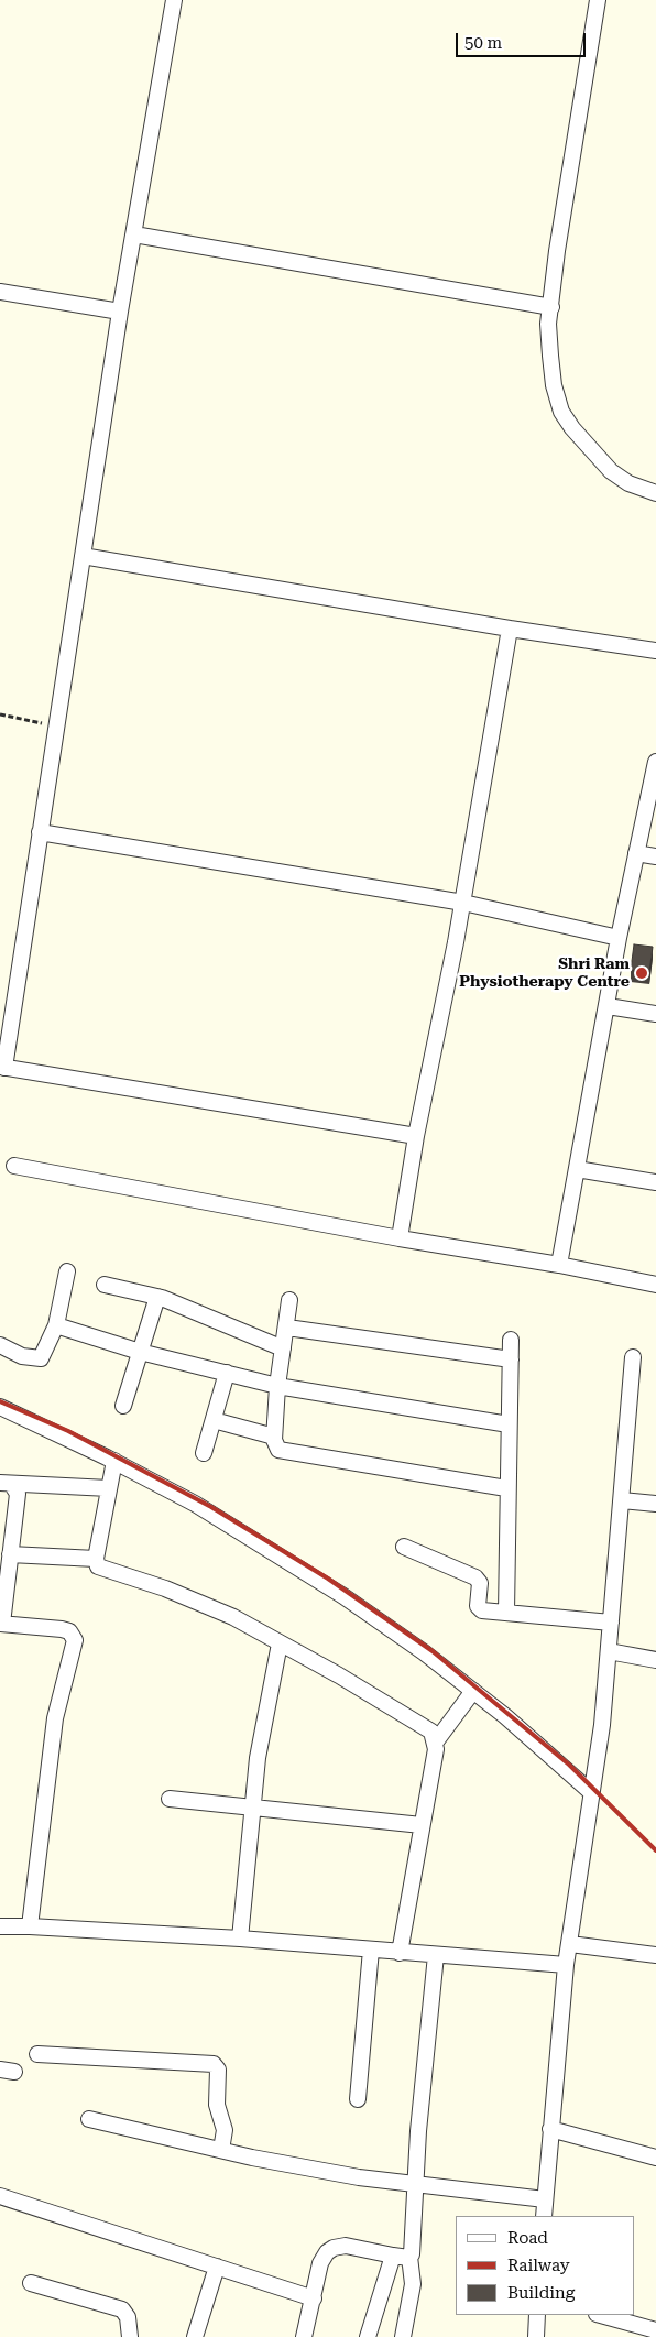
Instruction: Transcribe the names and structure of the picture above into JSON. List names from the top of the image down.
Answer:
{
  "places": ["Shri Ram Physiotherapy Centre"],
  "legend": ["Road", "Railway", "Building"],
  "scale_bar": "50 m"
}
